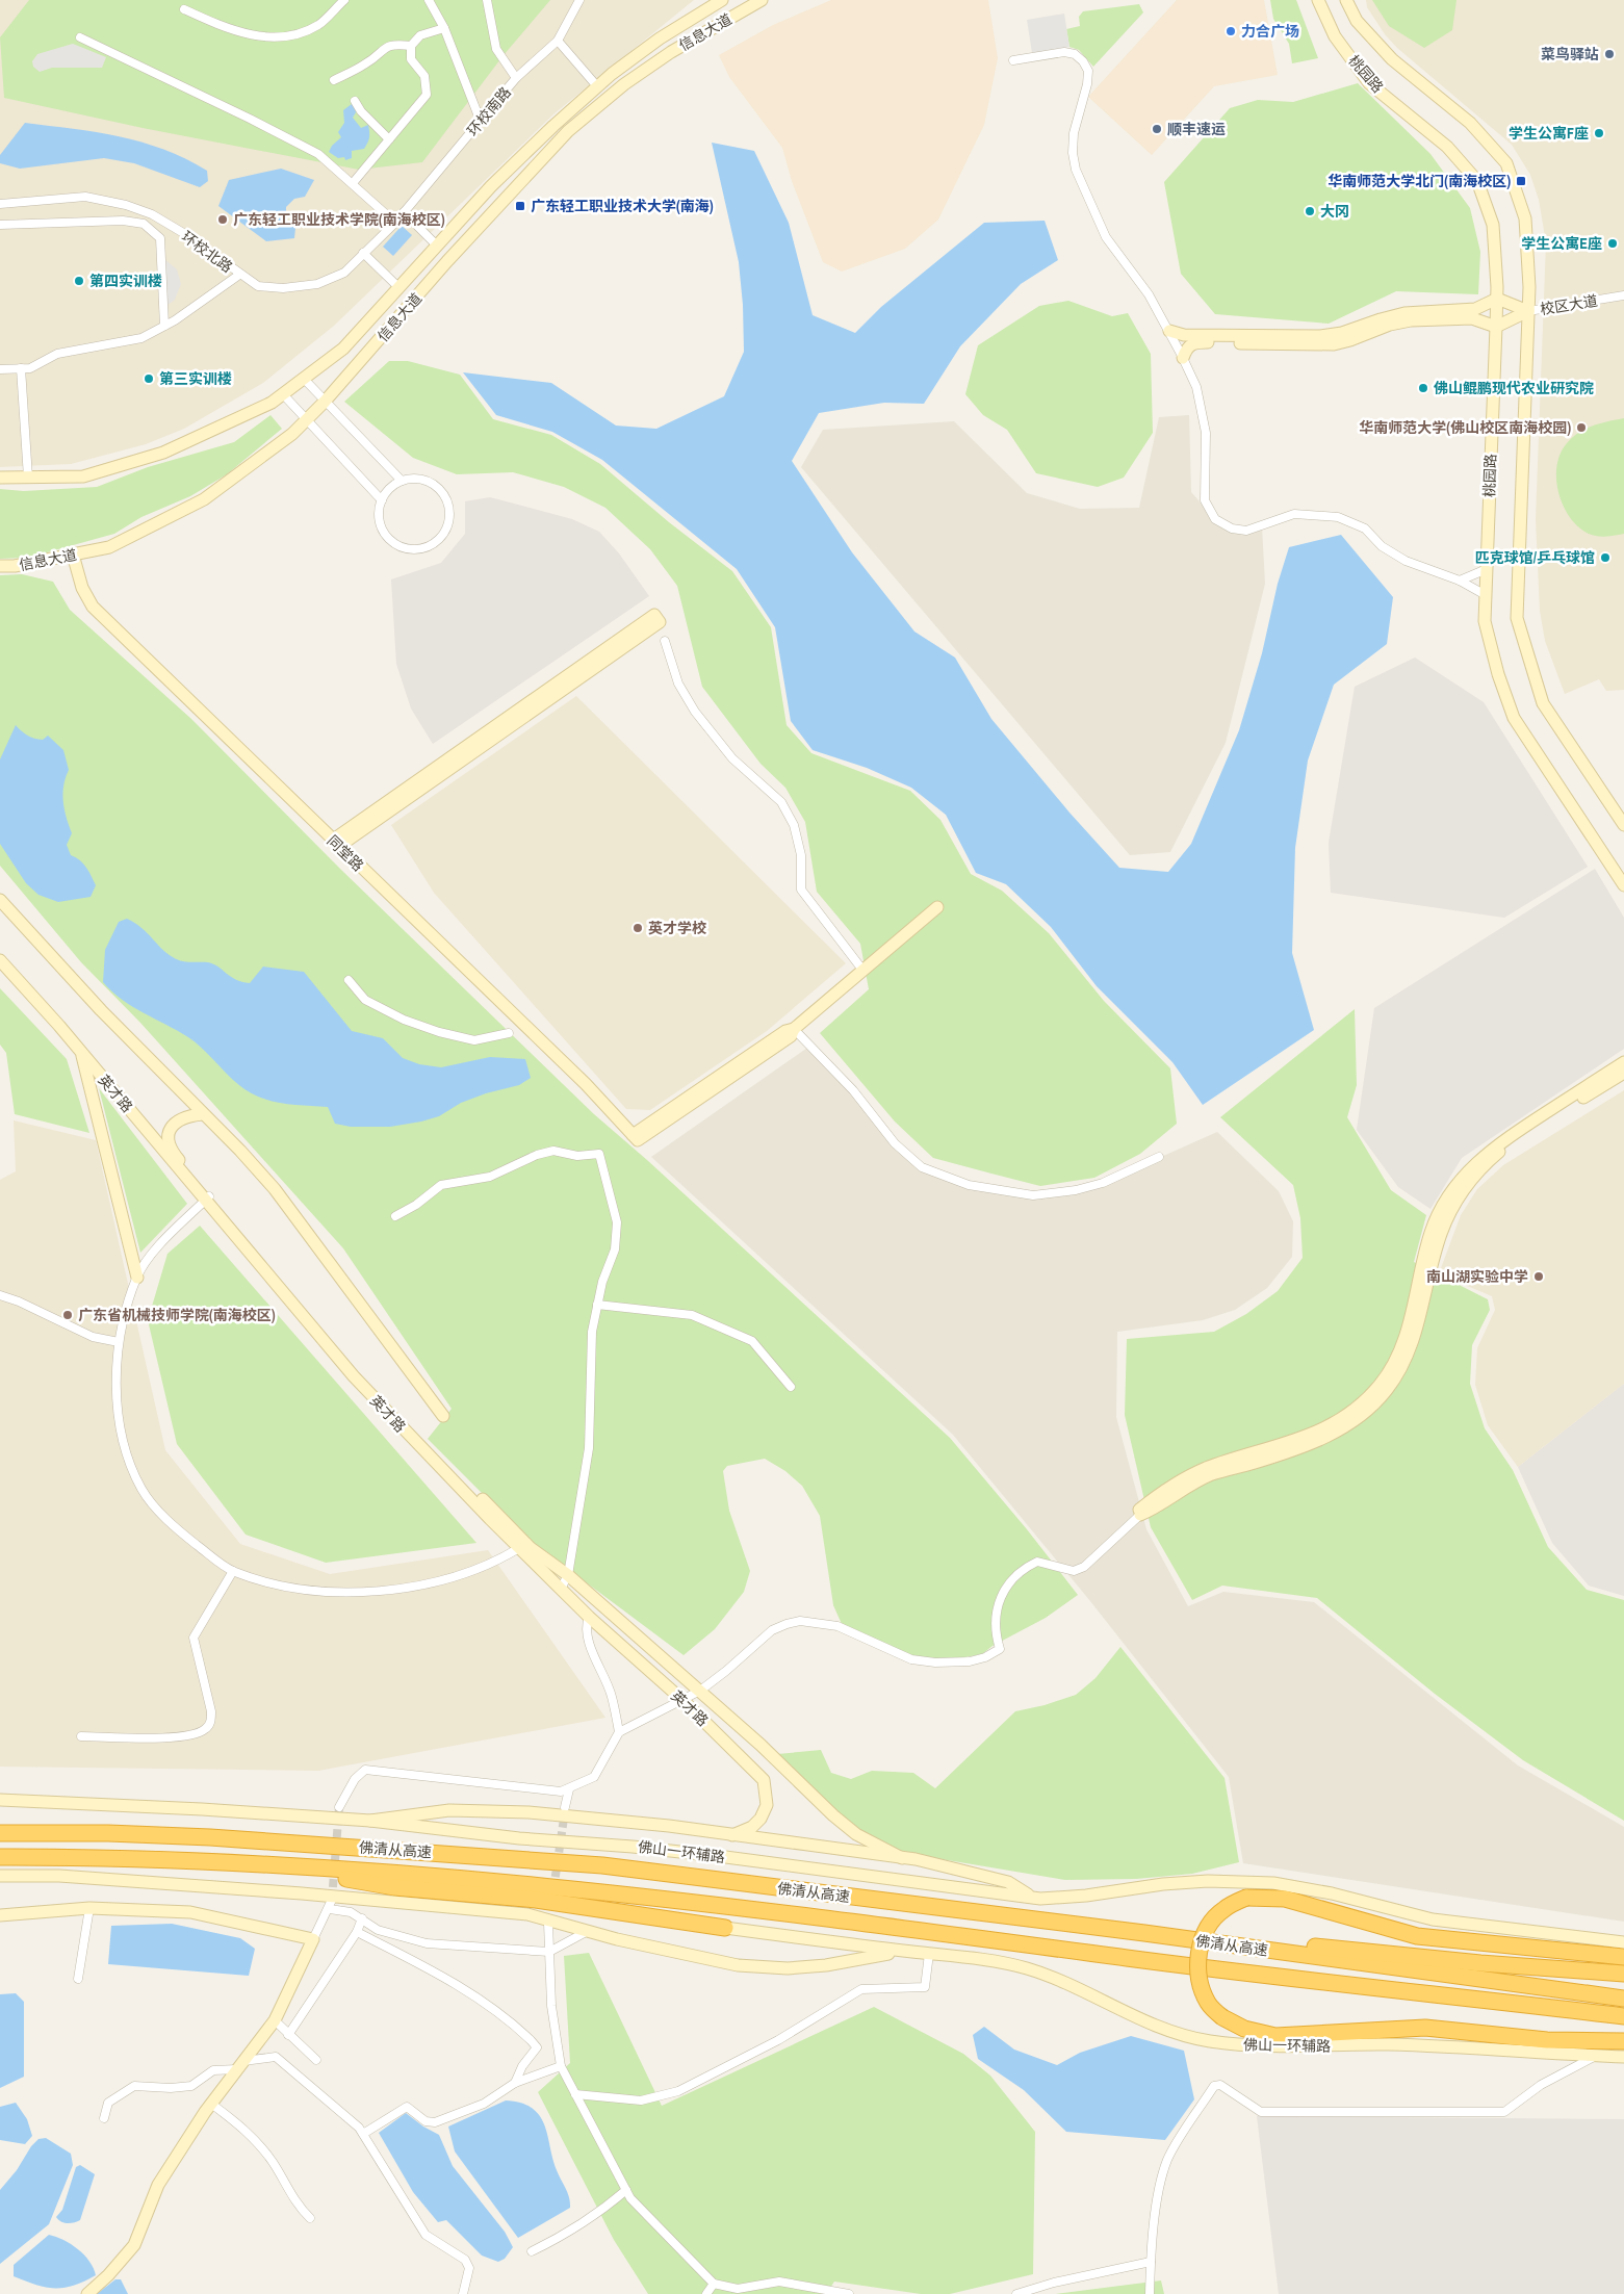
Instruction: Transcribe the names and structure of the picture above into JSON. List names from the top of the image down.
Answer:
{
  "streets": {
    "highway": ["佛清从高速"],
    "main road": [
      "信息大道",
      "桃园路",
      "同堂路",
      "英才路",
      "佛山一环辅路"
    ],
    "street": ["环校南路", "环校北路", "校区大道"]
  },
  "crossings": [
    ["信息大道", "同堂路"],
    ["桃园路", "校区大道"],
    ["环校南路", "环校北路"]
  ],
  "places": {
    "other": [
      "力合广场",
      "菜鸟驿站",
      "顺丰速运",
      "学生公寓F座",
      "大冈",
      "广东轻工职业技术学院(南海校区)",
      "学生公寓E座",
      "第四实训楼",
      "第三实训楼",
      "佛山鲲鹏现代农业研究院",
      "华南师范大学(佛山校区南海校园)",
      "匹克球馆/乒乓球馆",
      "英才学校",
      "南山湖实验中学",
      "广东省机械技师学院(南海校区)"
    ],
    "transit": ["华南师范大学北门(南海校区)", "广东轻工职业技术大学(南海)"]
  }
}
